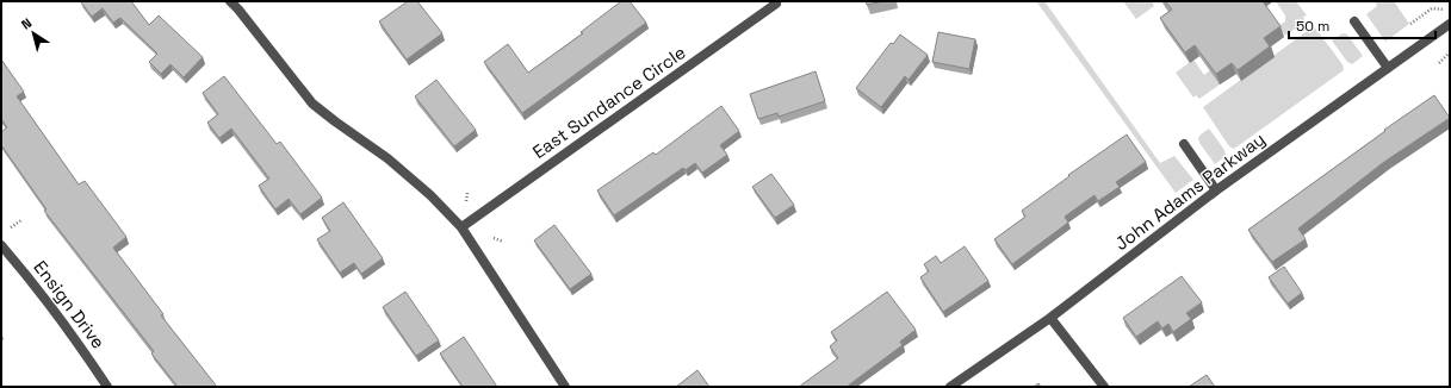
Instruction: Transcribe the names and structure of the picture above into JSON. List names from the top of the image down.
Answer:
{
  "streets": {
    "street": ["East Sundance Circle", "John Adams Parkway", "Ensign Drive"]
  },
  "scale_bar": "50 m",
  "north": "top left"
}
